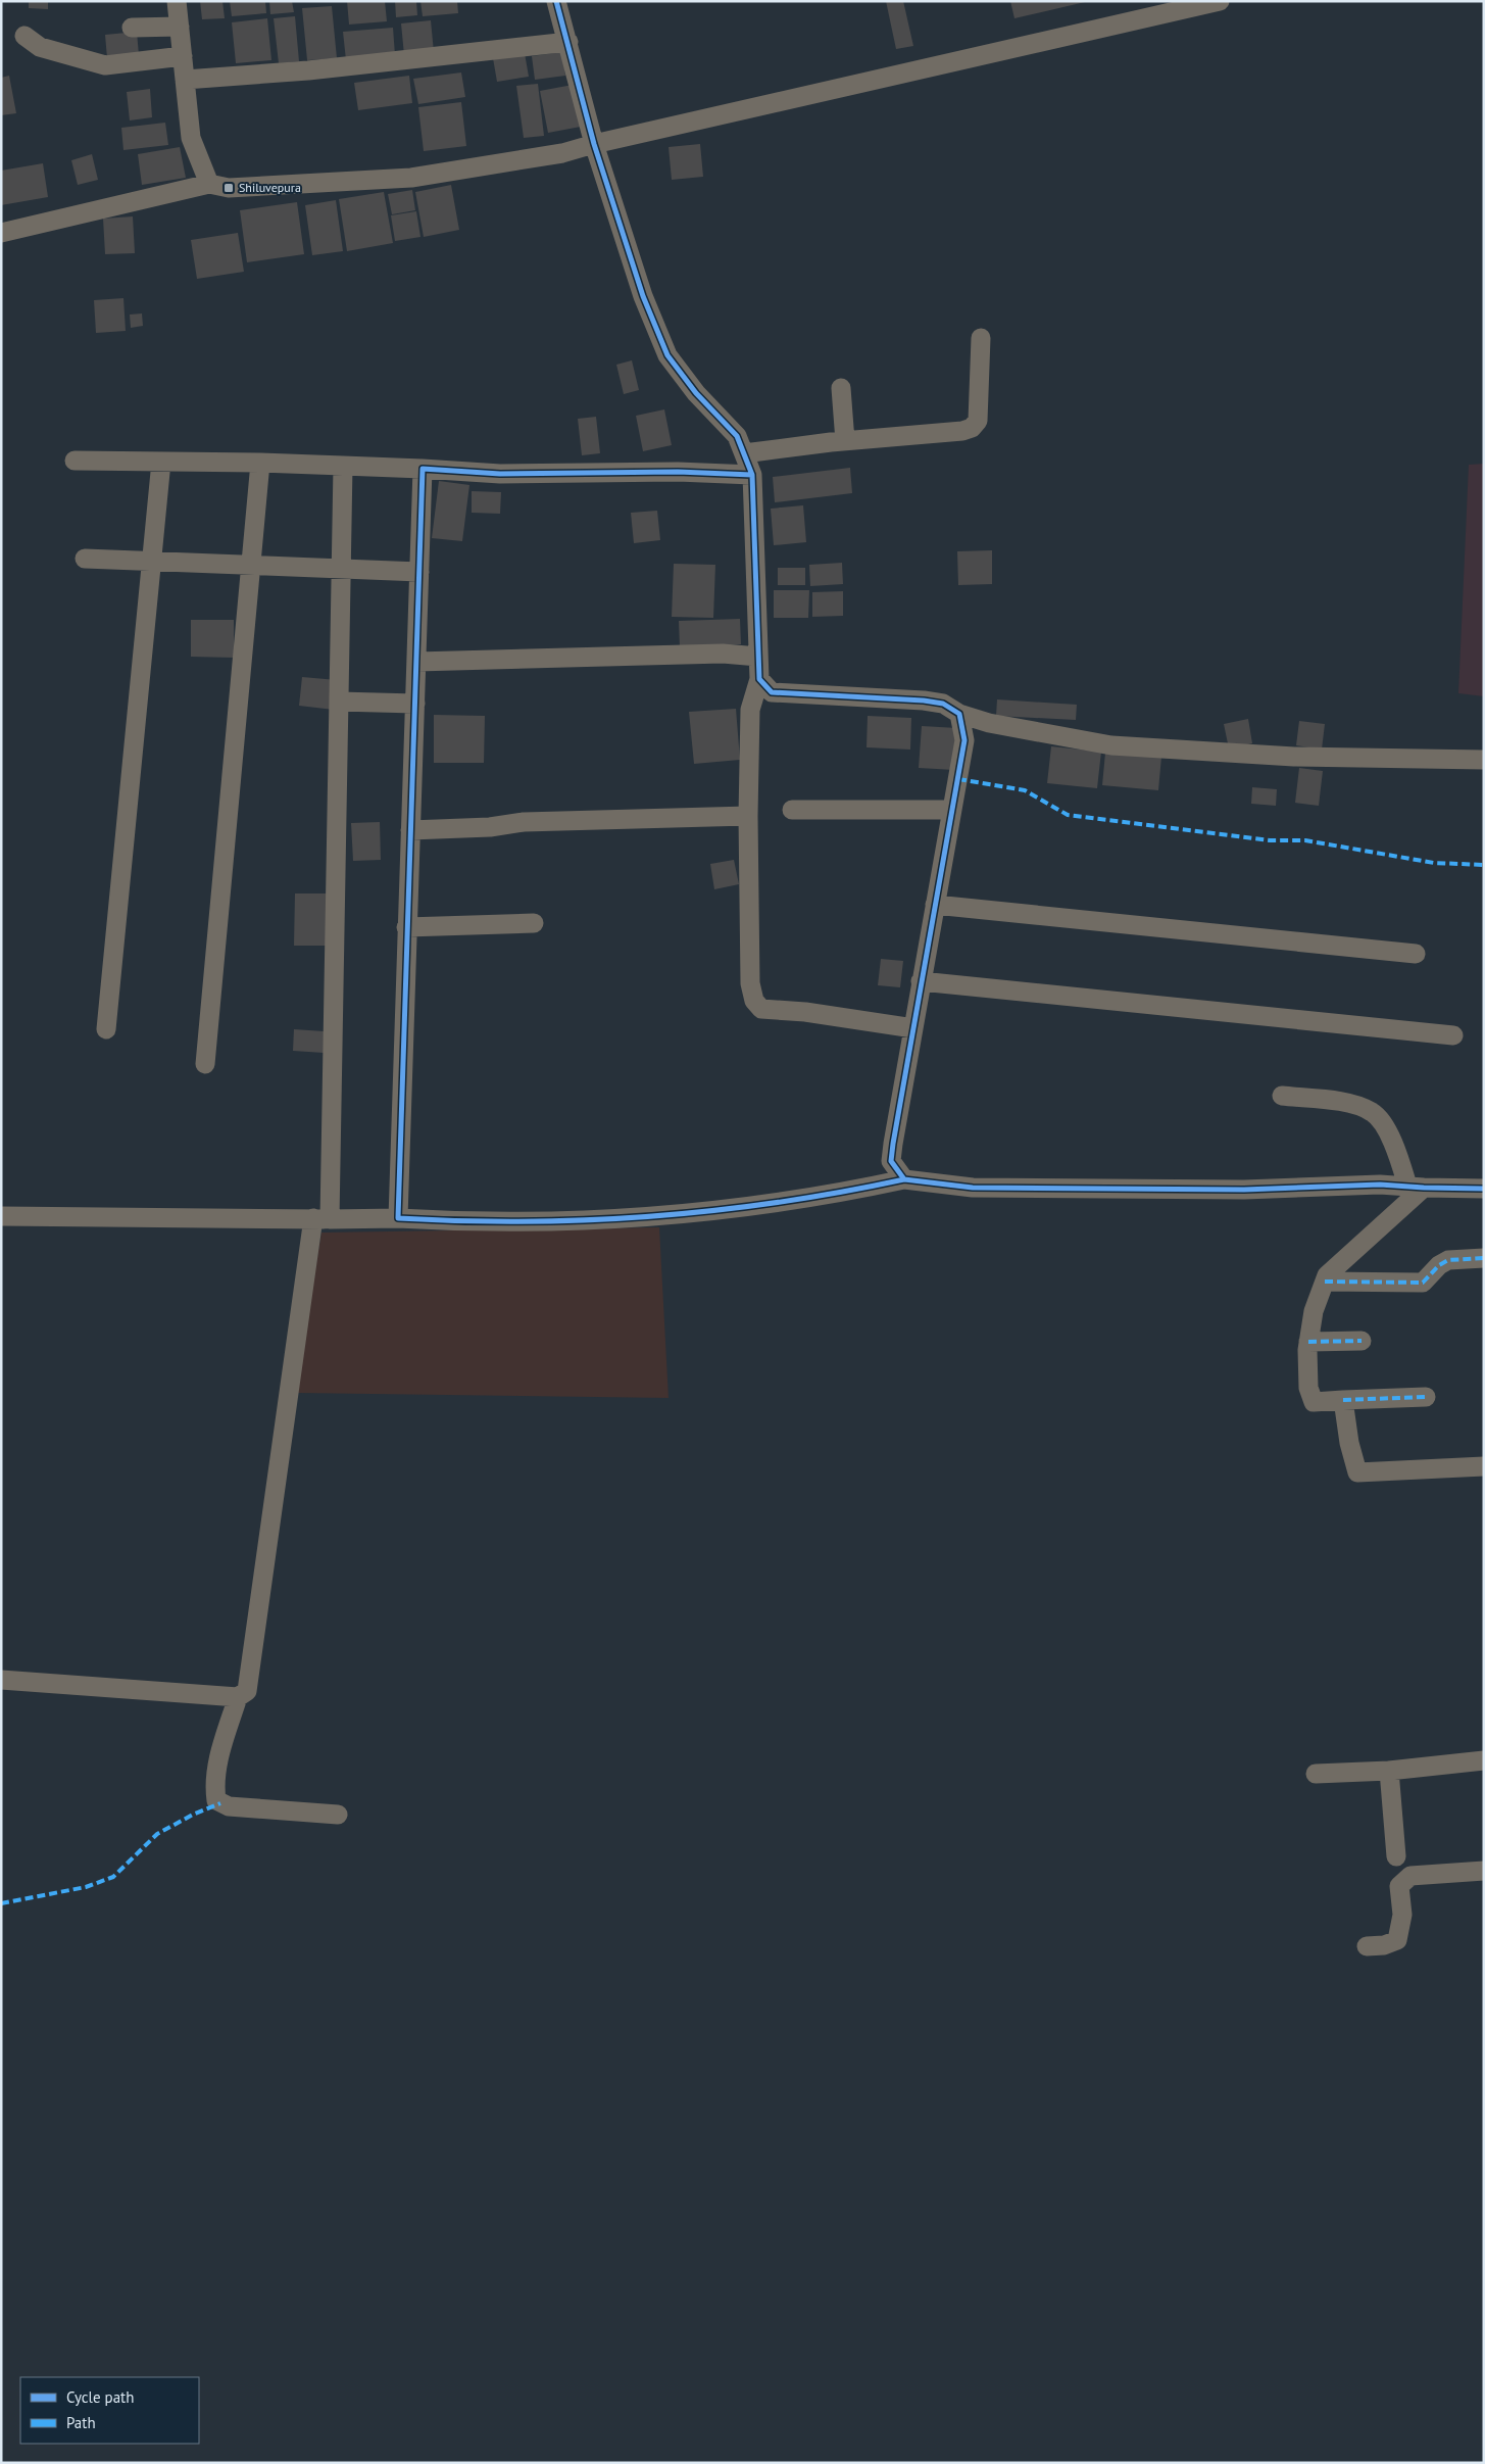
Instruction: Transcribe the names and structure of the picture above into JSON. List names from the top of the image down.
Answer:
{
  "places": {
    "transit": ["Shiluvepura"]
  },
  "legend": ["Cycle path", "Path"]
}
